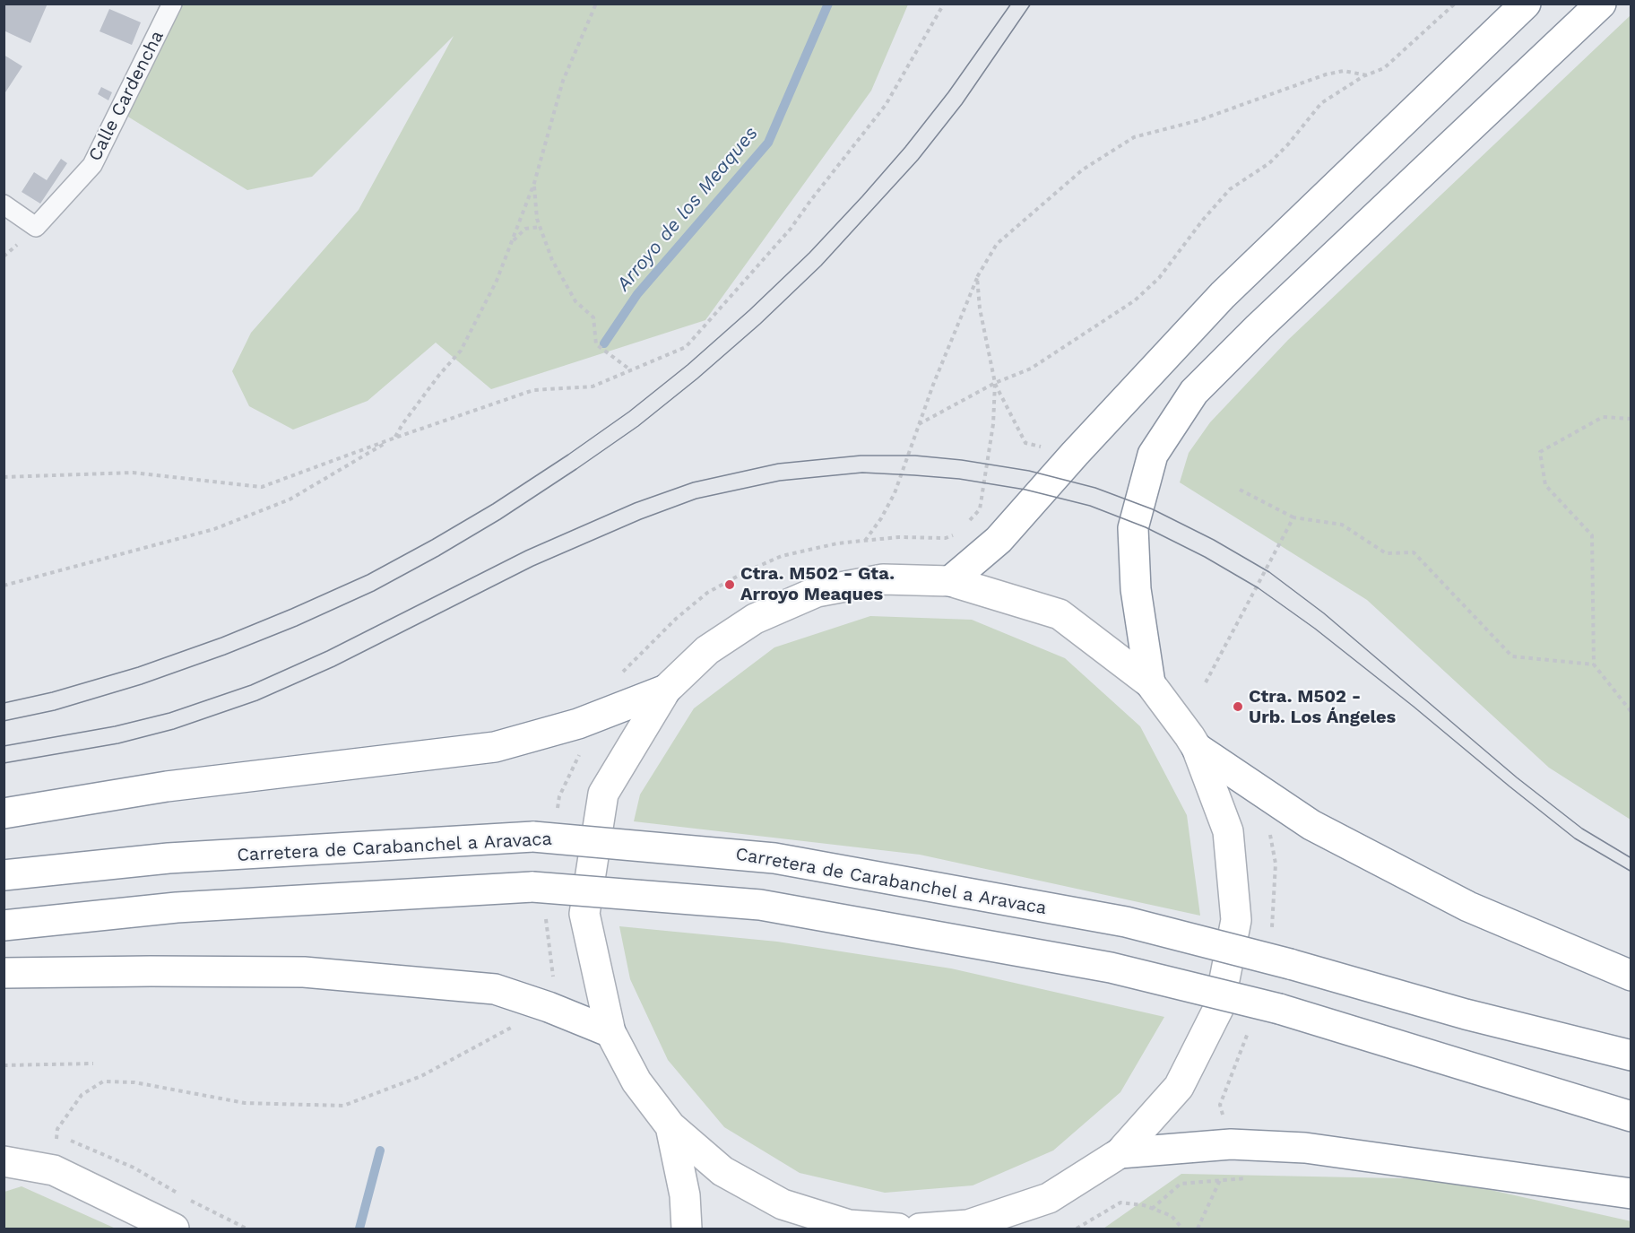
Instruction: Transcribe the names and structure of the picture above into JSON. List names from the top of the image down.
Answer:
{
  "streets": {
    "main road": ["Carretera de Carabanchel a Aravaca"],
    "lane": ["Calle Cardencha"]
  },
  "water": ["Arroyo de los Meaques"],
  "places": ["Ctra. M502 - Gta. Arroyo Meaques", "Ctra. M502 - Urb. Los Ángeles"]
}
